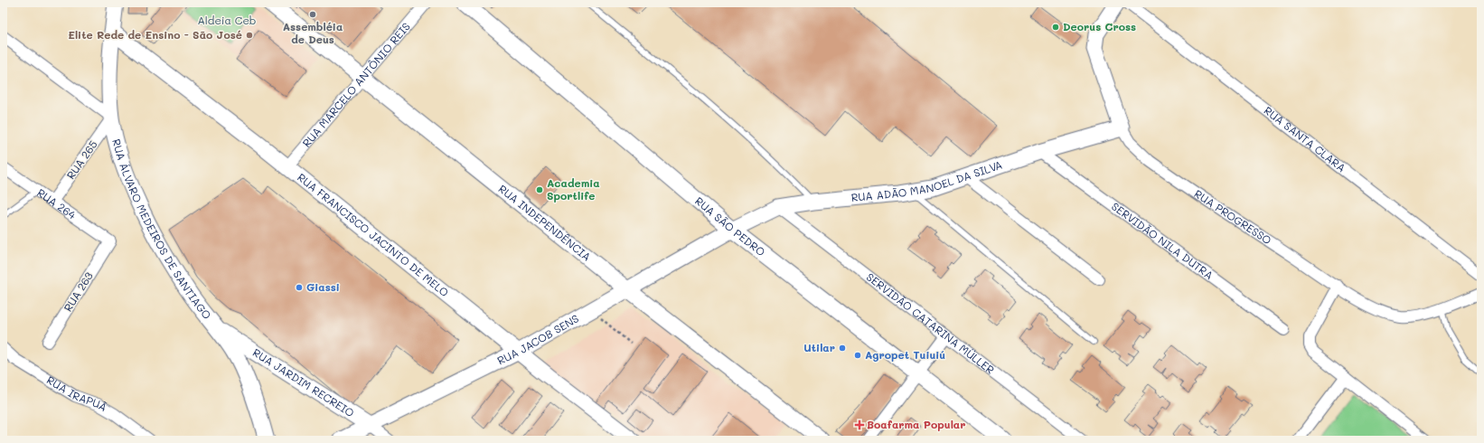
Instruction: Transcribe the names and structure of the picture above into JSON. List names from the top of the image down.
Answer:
{
  "streets": {
    "street": [
      "RUA MARCELO ANTÔNIO REIS",
      "RUA SANTA CLARA",
      "RUA 265",
      "RUA ADÃO MANOEL DA SILVA",
      "RUA 264",
      "RUA PROGRESSO",
      "RUA INDEPENDÊNCIA",
      "RUA SÃO PEDRO",
      "RUA ÁLVARO MEDEIROS DE SANTIAGO",
      "RUA FRANCISCO JACINTO DE MELO",
      "SERVIDÃO NILA DUTRA",
      "RUA 263",
      "SERVIDÃO CATARINA MÜLLER",
      "RUA JACOB SENS",
      "RUA JARDIM RECREIO",
      "RUA IRAPUÃ"
    ]
  },
  "crossings": [
    ["RUA MARCELO ANTÔNIO REIS", "RUA INDEPENDÊNCIA"],
    ["RUA MARCELO ANTÔNIO REIS", "RUA FRANCISCO JACINTO DE MELO"],
    ["RUA 265", "RUA 264"],
    ["RUA 265", "RUA ÁLVARO MEDEIROS DE SANTIAGO"],
    ["RUA ADÃO MANOEL DA SILVA", "RUA PROGRESSO"],
    ["RUA ADÃO MANOEL DA SILVA", "RUA SÃO PEDRO"],
    ["RUA ADÃO MANOEL DA SILVA", "SERVIDÃO NILA DUTRA"],
    ["RUA ADÃO MANOEL DA SILVA", "SERVIDÃO CATARINA MÜLLER"],
    ["RUA ADÃO MANOEL DA SILVA", "RUA JACOB SENS"],
    ["RUA 264", "RUA 263"],
    ["RUA INDEPENDÊNCIA", "RUA JACOB SENS"],
    ["RUA SÃO PEDRO", "RUA JACOB SENS"],
    ["RUA ÁLVARO MEDEIROS DE SANTIAGO", "RUA FRANCISCO JACINTO DE MELO"],
    ["RUA ÁLVARO MEDEIROS DE SANTIAGO", "RUA JARDIM RECREIO"],
    ["RUA FRANCISCO JACINTO DE MELO", "RUA JACOB SENS"],
    ["RUA JACOB SENS", "RUA JARDIM RECREIO"]
  ],
  "parks": ["Aldeia Ceb"],
  "places": {
    "other": [
      "Assembléia de Deus",
      "Deorus Cross",
      "Elite Rede de Ensino - São José",
      "Academia Sportlife",
      "Giassi",
      "Utilar",
      "Agropet Tuiuiú"
    ],
    "health": ["Boafarma Popular"]
  }
}
